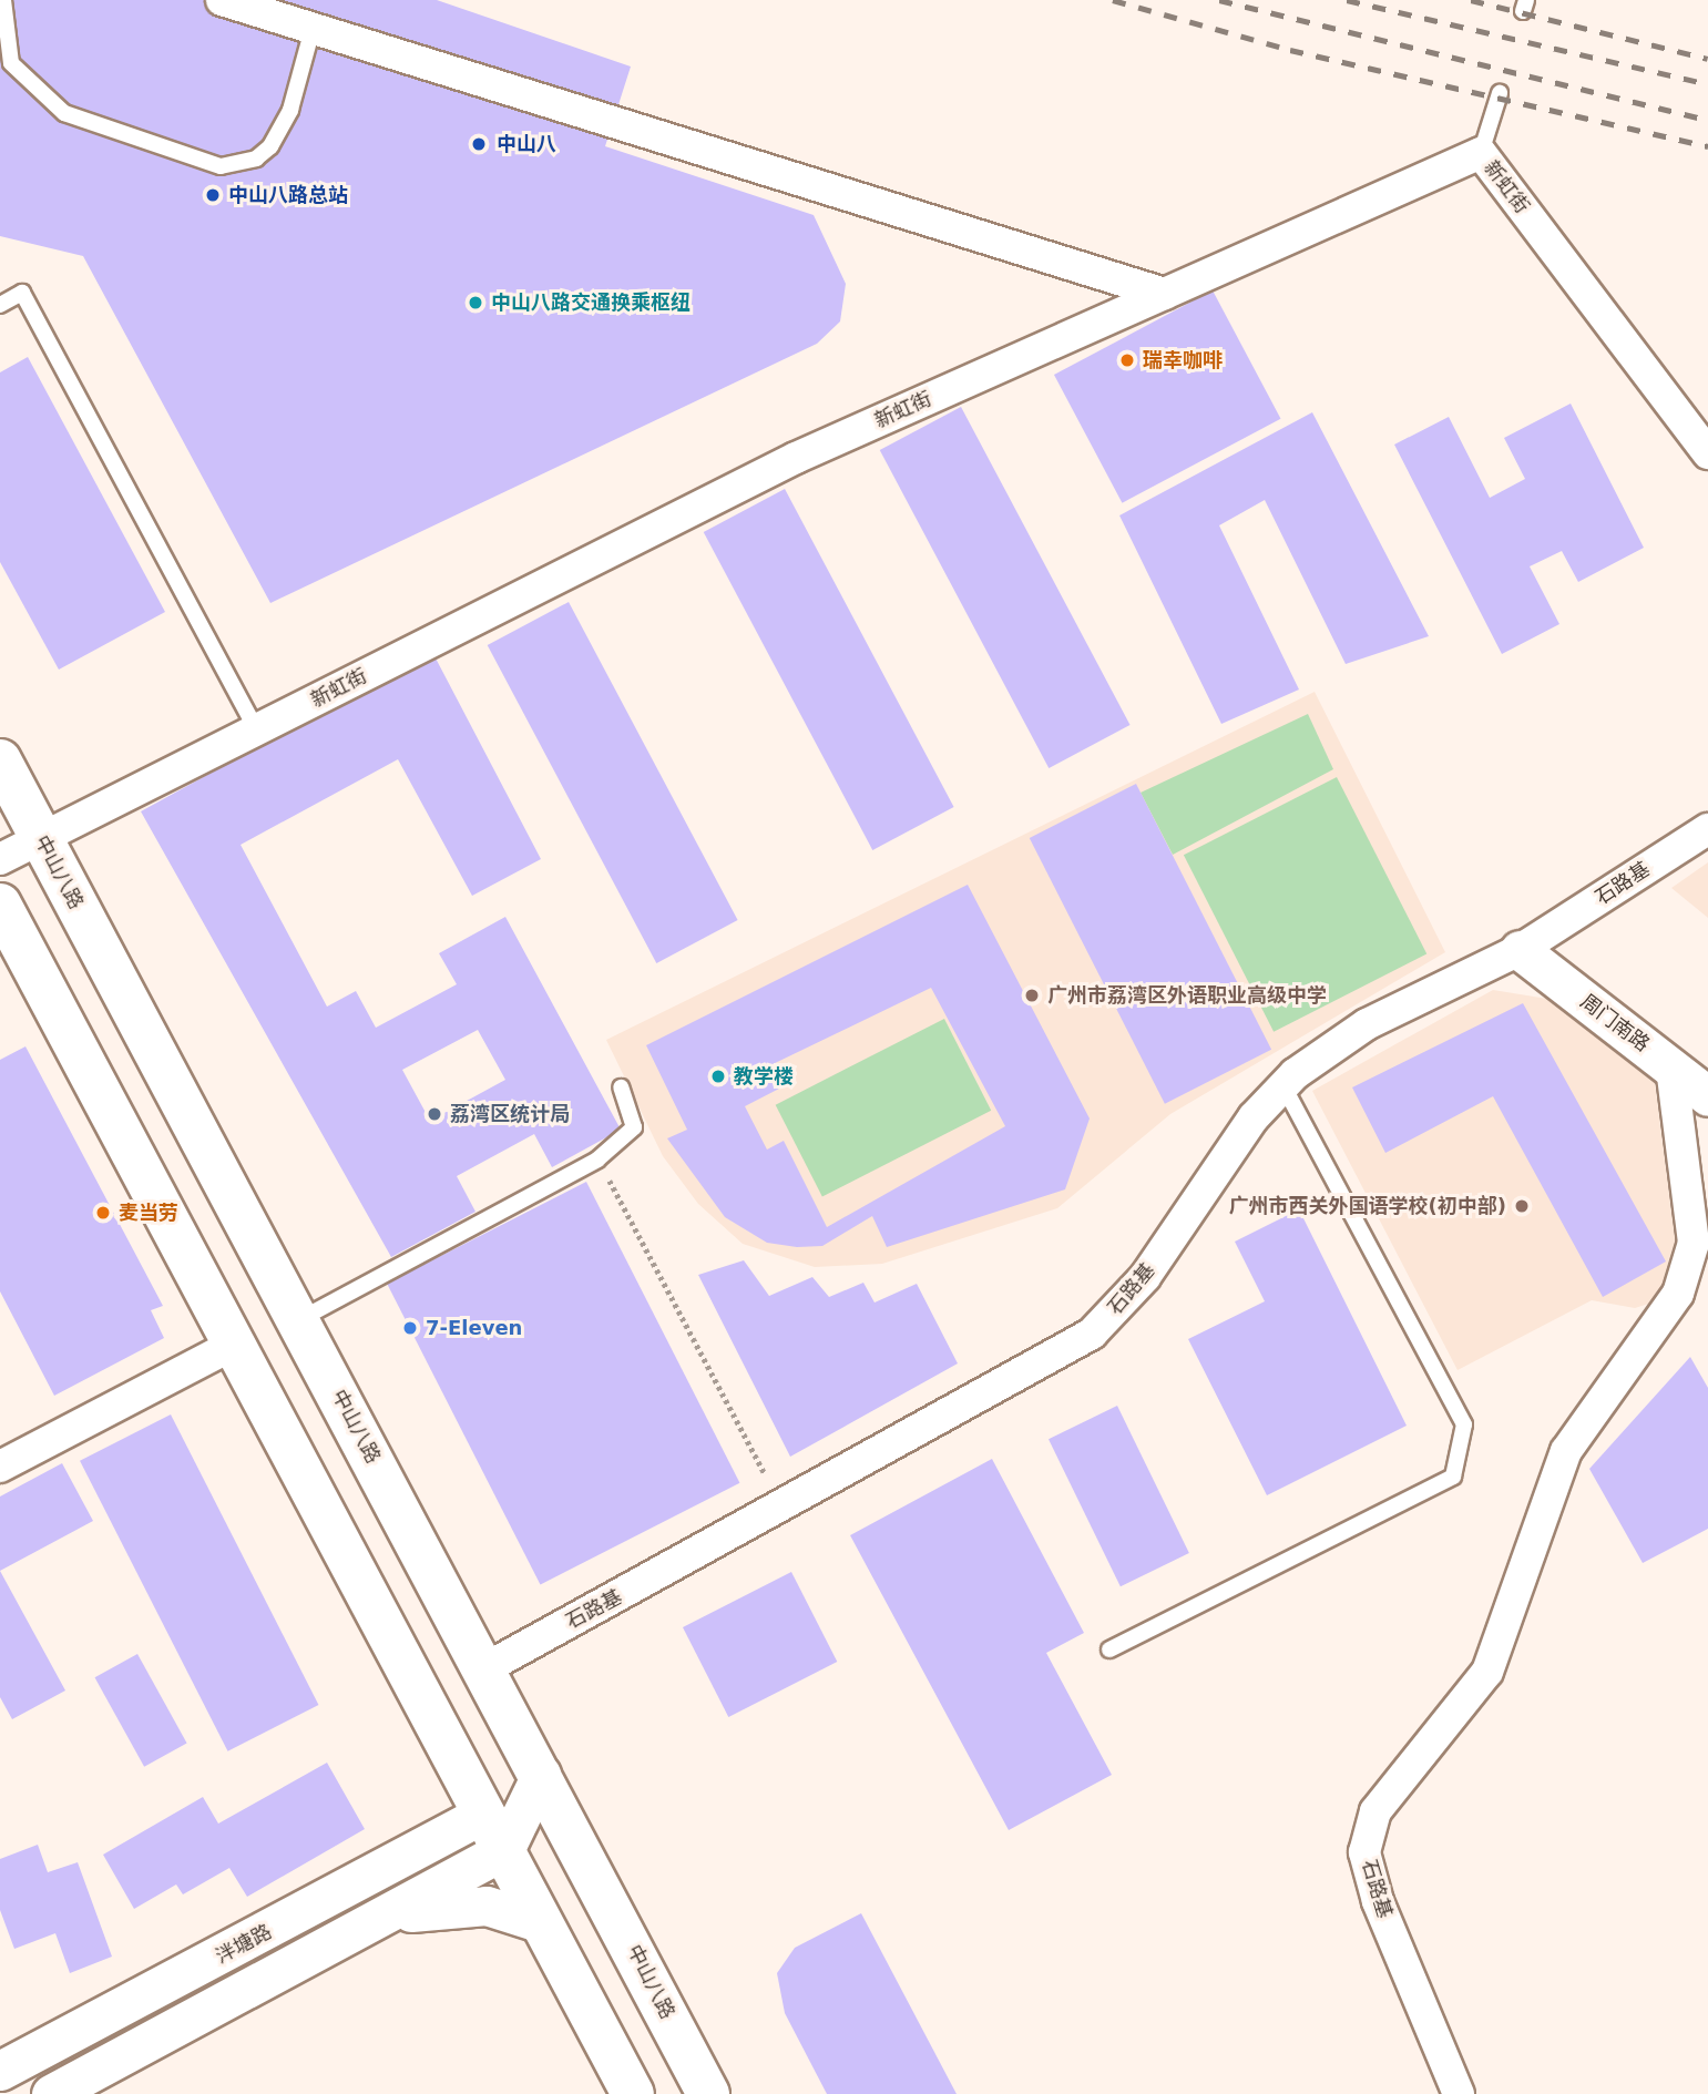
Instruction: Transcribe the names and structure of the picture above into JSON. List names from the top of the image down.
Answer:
{
  "streets": {
    "main road": ["中山八路"],
    "street": [
      "新虹街",
      "石路基",
      "周门南路",
      "泮塘路"
    ]
  },
  "crossings": [
    ["新虹街", "中山八路"],
    ["中山八路", "石路基"],
    ["石路基", "周门南路"]
  ],
  "places": [
    "中山八",
    "中山八路总站",
    "中山八路交通换乘枢纽",
    "瑞幸咖啡",
    "广州市荔湾区外语职业高级中学",
    "教学楼",
    "荔湾区统计局",
    "广州市西关外国语学校(初中部)",
    "麦当劳",
    "7-Eleven"
  ]
}
